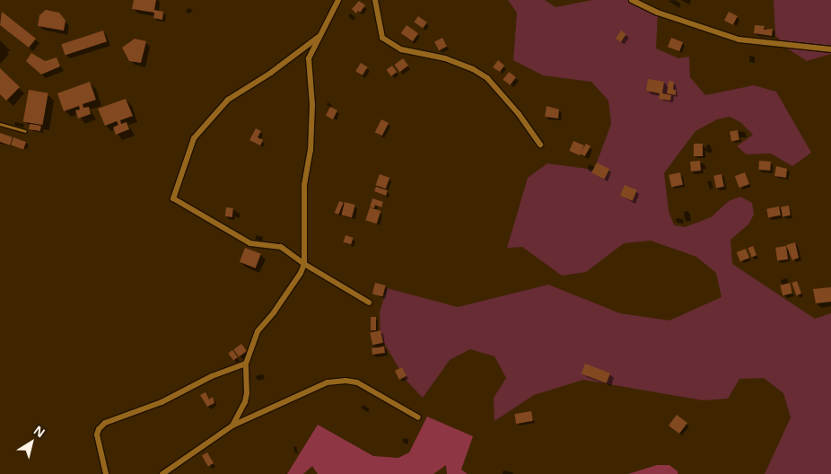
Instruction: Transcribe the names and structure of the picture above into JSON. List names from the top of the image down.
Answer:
{
  "north": "top right"
}
